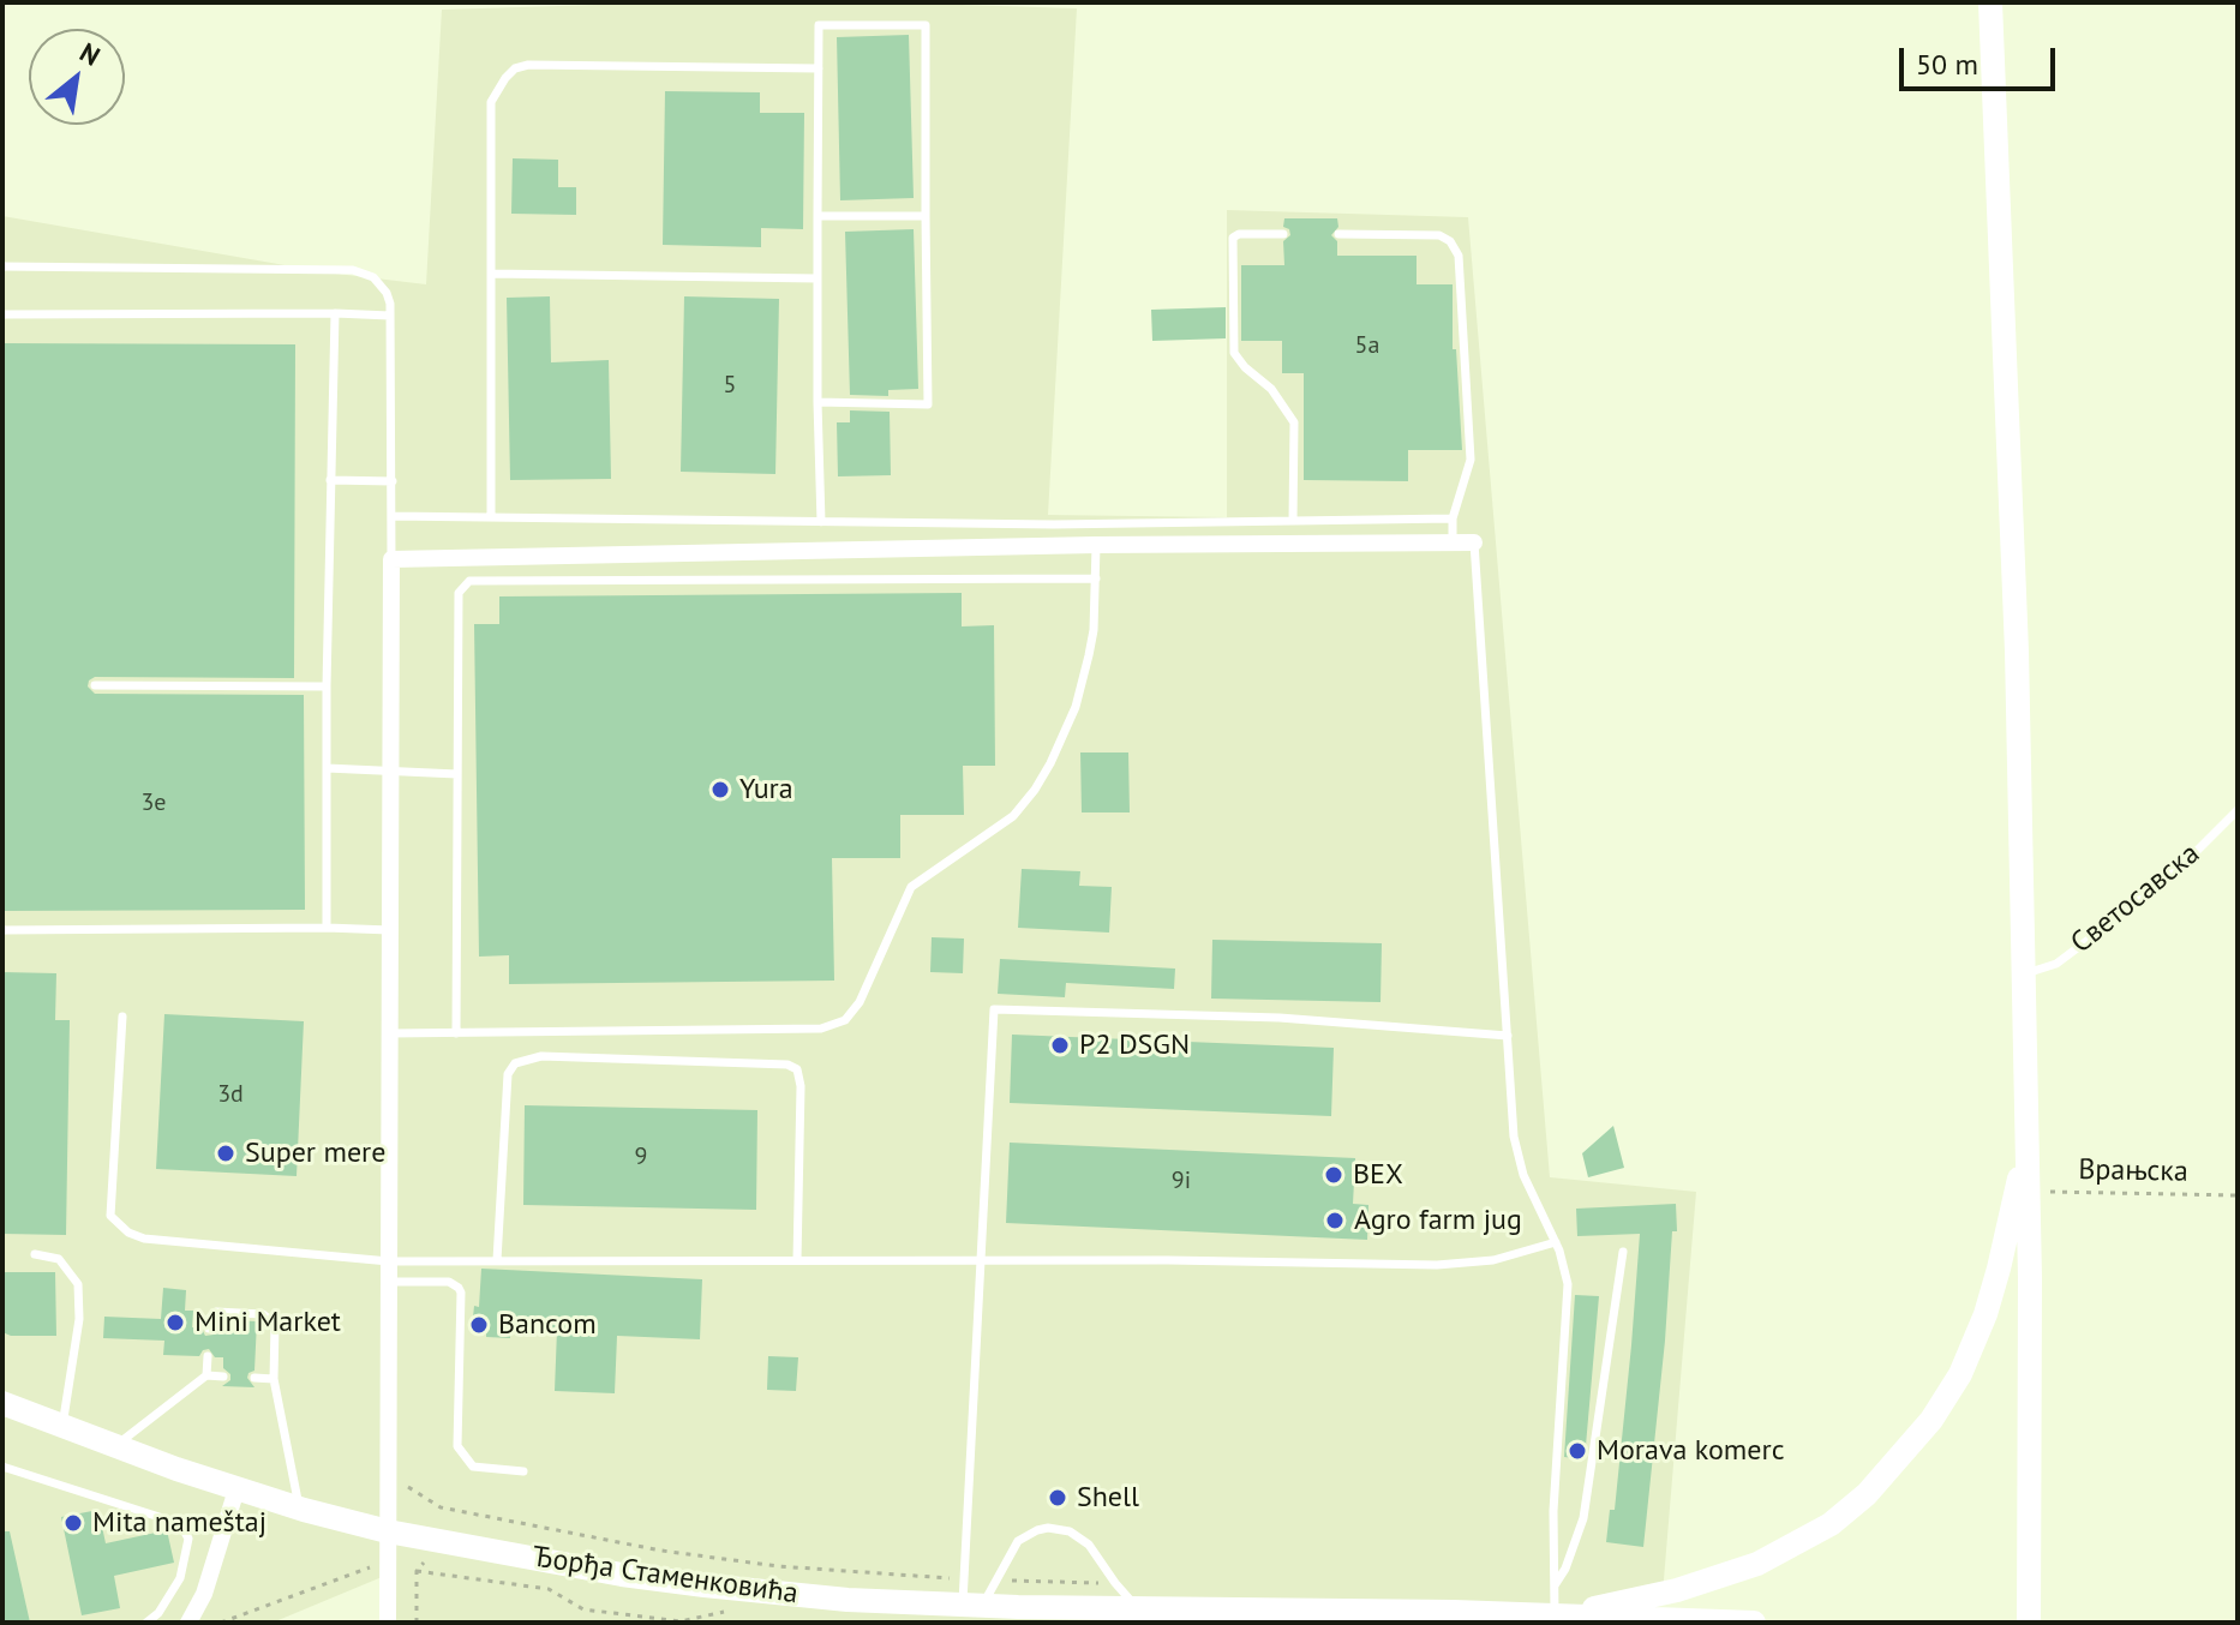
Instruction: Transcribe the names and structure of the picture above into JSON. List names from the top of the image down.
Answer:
{
  "streets": {
    "main road": ["Ђорђа Стаменковића"],
    "lane": ["Светосавска"],
    "path": ["Врањска"]
  },
  "places": [
    "Yura",
    "P2 DSGN",
    "Super mere",
    "BEX",
    "Agro farm jug",
    "Mini Market",
    "Bancom",
    "Morava komerc",
    "Shell",
    "Mita nameštaj"
  ],
  "house_numbers": [
    "5a",
    "5",
    "3e",
    "3d",
    "9",
    "9i"
  ],
  "scale_bar": "50 m",
  "north": "top right"
}
